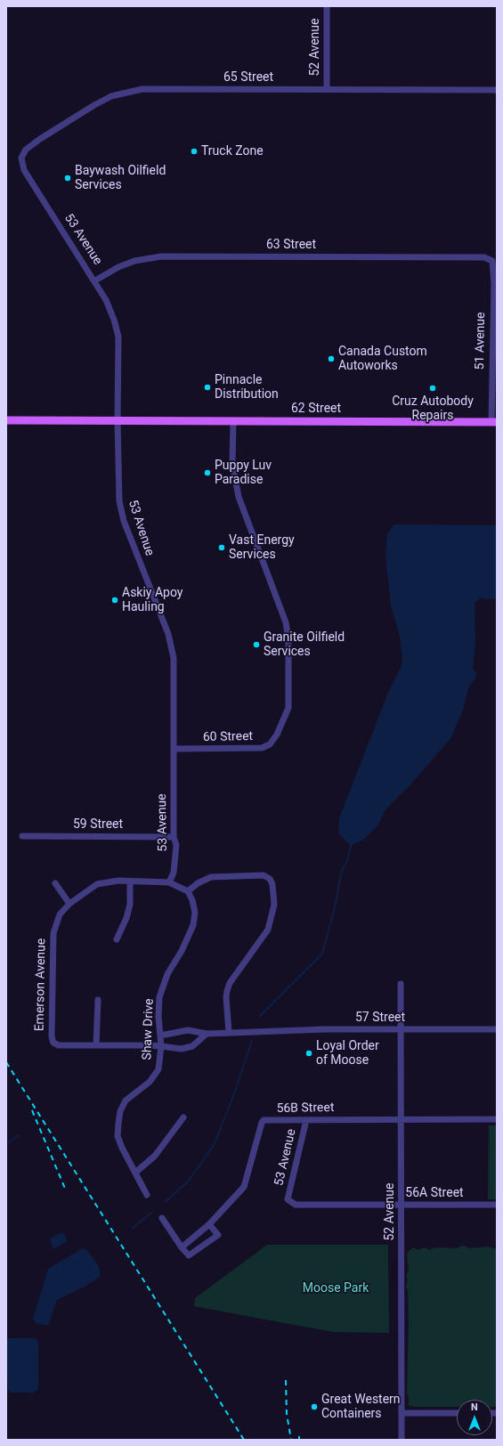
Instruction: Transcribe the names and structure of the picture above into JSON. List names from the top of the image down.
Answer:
{
  "streets": {
    "main road": ["62 Street"],
    "street": [
      "52 Avenue",
      "65 Street",
      "53 Avenue",
      "63 Street",
      "51 Avenue",
      "60 Street",
      "59 Street",
      "Emerson Avenue",
      "57 Street",
      "Shaw Drive",
      "56B Street",
      "56A Street"
    ]
  },
  "crossings": [
    ["52 Avenue", "65 Street"],
    ["52 Avenue", "57 Street"],
    ["52 Avenue", "56B Street"],
    ["52 Avenue", "56A Street"],
    ["65 Street", "53 Avenue"],
    ["53 Avenue", "63 Street"],
    ["53 Avenue", "62 Street"],
    ["53 Avenue", "60 Street"],
    ["53 Avenue", "59 Street"],
    ["53 Avenue", "Emerson Avenue"],
    ["53 Avenue", "56B Street"],
    ["53 Avenue", "56A Street"],
    ["63 Street", "51 Avenue"],
    ["51 Avenue", "62 Street"],
    ["62 Street", "60 Street"],
    ["57 Street", "Shaw Drive"]
  ],
  "parks": ["Moose Park"],
  "places": [
    "Truck Zone",
    "Baywash Oilfield Services",
    "Canada Custom Autoworks",
    "Pinnacle Distribution",
    "Cruz Autobody Repairs",
    "Puppy Luv Paradise",
    "Vast Energy Services",
    "Askiy Apoy Hauling",
    "Granite Oilfield Services",
    "Loyal Order of Moose",
    "Great Western Containers"
  ],
  "north": "top"
}
